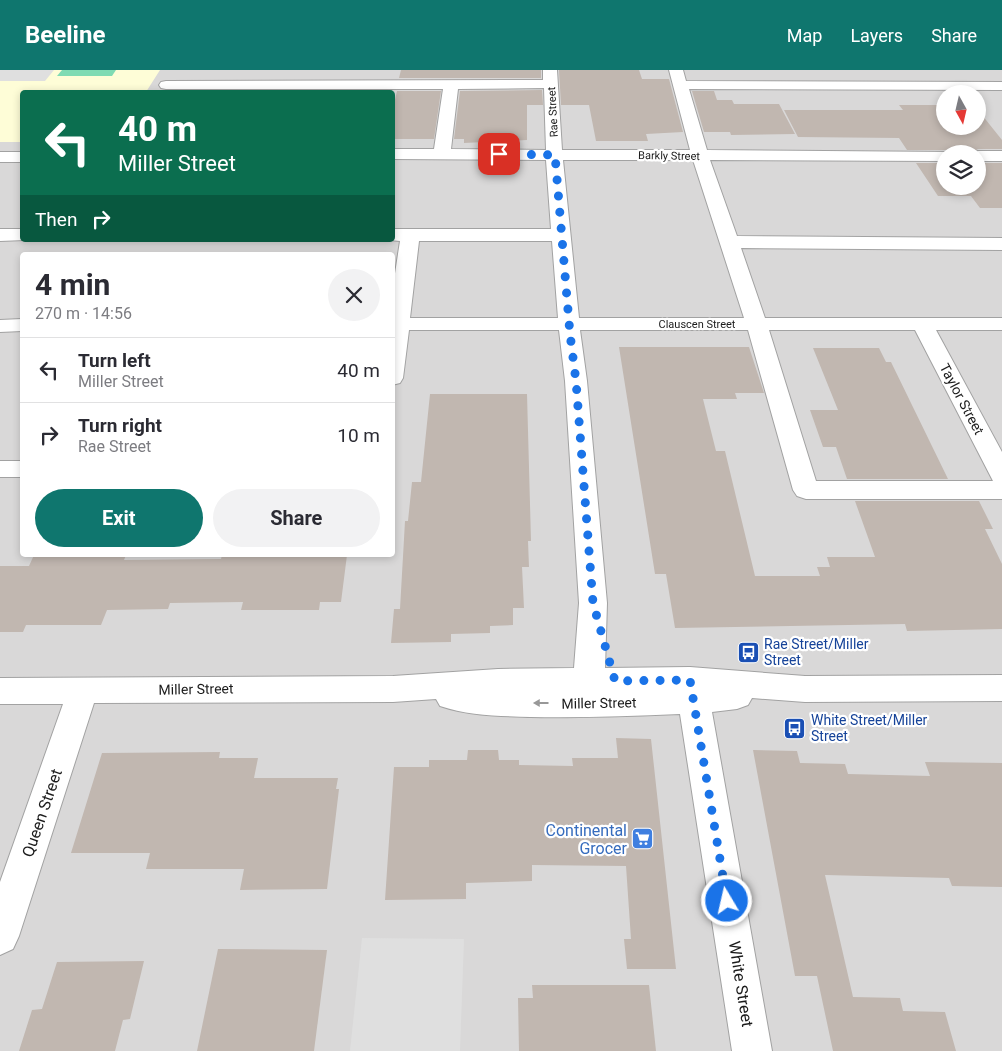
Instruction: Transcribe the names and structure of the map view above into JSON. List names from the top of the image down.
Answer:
{
  "streets": {
    "street": [
      "Rae Street",
      "Barkly Street",
      "Clauscen Street",
      "Taylor Street",
      "Miller Street",
      "Queen Street",
      "White Street"
    ]
  },
  "crossings": [
    ["Rae Street", "Barkly Street"],
    ["Rae Street", "Clauscen Street"],
    ["Rae Street", "Miller Street"],
    ["Clauscen Street", "Taylor Street"],
    ["Miller Street", "Queen Street"],
    ["Miller Street", "White Street"]
  ],
  "places": {
    "bus stop": ["Rae Street/Miller Street", "White Street/Miller Street"],
    "supermarket": ["Continental Grocer"]
  },
  "north": "bottom",
  "page": {
    "header": "Beeline",
    "nav": ["Map", "Layers", "Share"],
    "turn": ["40 m", "Miller Street"],
    "then": "Then",
    "heading": ["4 min", "270 m · 14:56"],
    "list": [
      {
        "name": "Turn left",
        "note": "Miller Street",
        "value": "40 m"
      },
      {
        "name": "Turn right",
        "note": "Rae Street",
        "value": "10 m"
      }
    ],
    "buttons": ["Exit", "Share"]
  }
}
